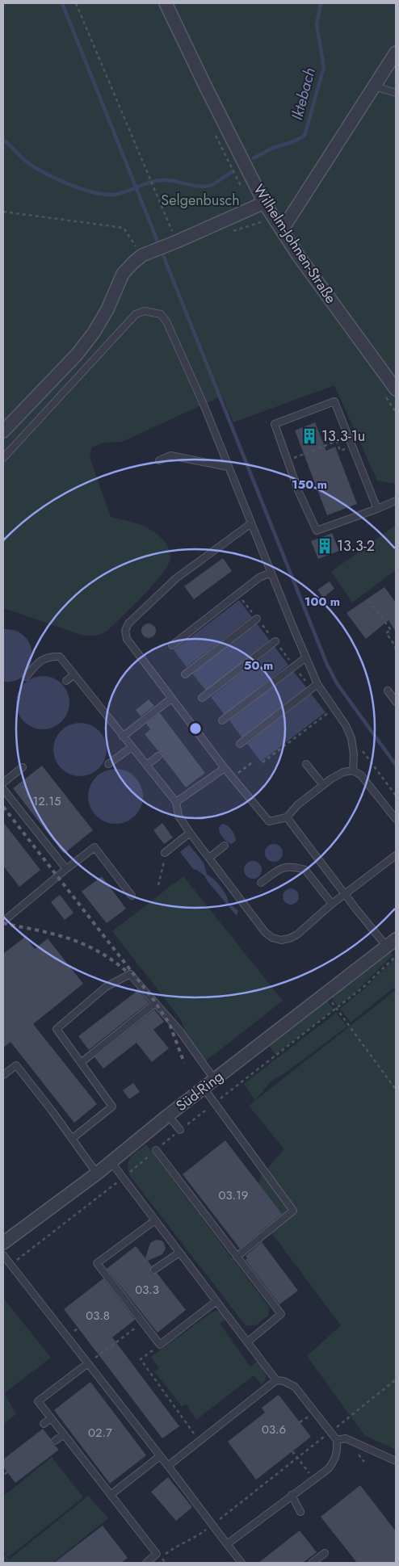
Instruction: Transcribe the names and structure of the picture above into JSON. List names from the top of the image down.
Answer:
{
  "streets": {
    "street": ["Wilhelm-Johnen-Straße", "Süd-Ring"]
  },
  "water": ["Iktebach"],
  "parks": ["Selgenbusch"],
  "places": {
    "building": ["13.3-1u", "13.3-2"]
  },
  "house_numbers": [
    "12.15",
    "03.19",
    "03.3",
    "03.8",
    "03.6",
    "02.7"
  ],
  "rings": ["150 m", "100 m", "50 m"]
}
